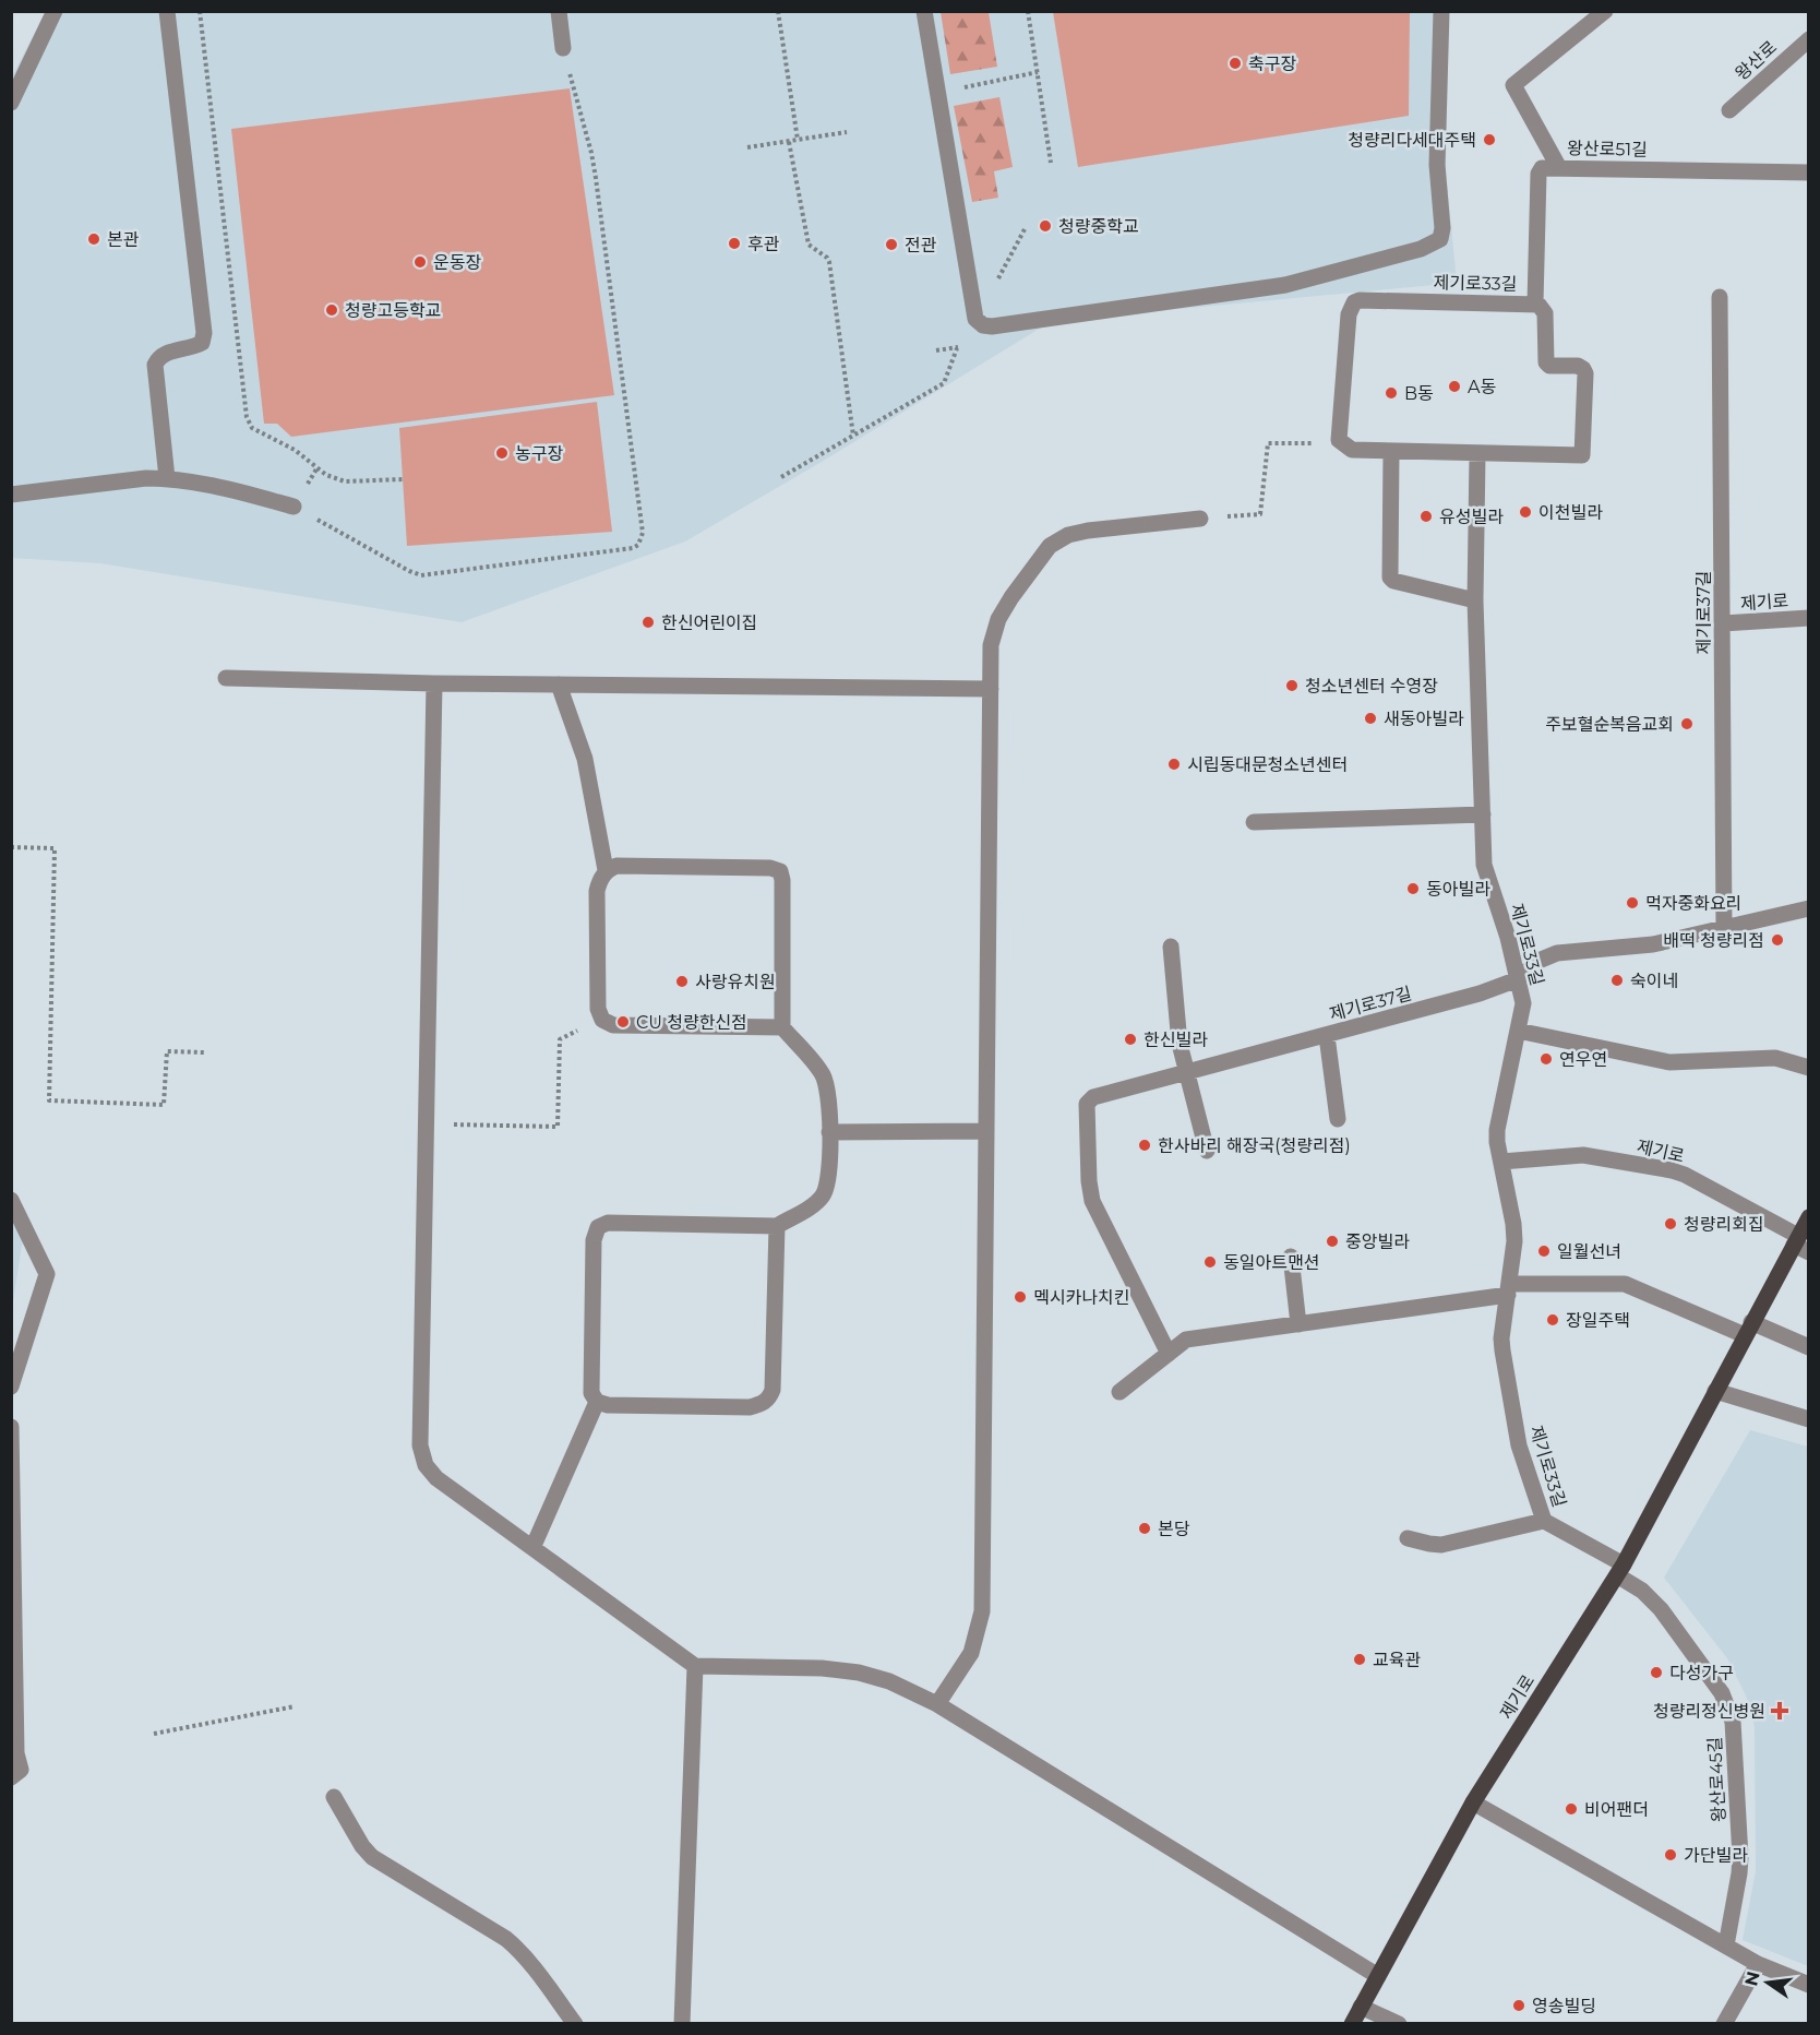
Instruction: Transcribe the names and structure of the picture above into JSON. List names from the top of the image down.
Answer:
{
  "streets": {
    "main road": ["제기로"],
    "street": [
      "왕산로",
      "왕산로51길",
      "제기로33길",
      "제기로37길",
      "왕산로45길"
    ]
  },
  "crossings": [
    ["왕산로51길", "제기로33길"],
    ["제기로33길", "제기로"],
    ["제기로33길", "제기로37길"],
    ["제기로33길", "왕산로45길"],
    ["제기로", "제기로37길"],
    ["제기로", "왕산로45길"]
  ],
  "places": {
    "other": [
      "축구장",
      "청량리다세대주택",
      "청량중학교",
      "본관",
      "후관",
      "전관",
      "운동장",
      "청량고등학교",
      "A동",
      "B동",
      "농구장",
      "이천빌라",
      "유성빌라",
      "한신어린이집",
      "청소년센터 수영장",
      "새동아빌라",
      "주보혈순복음교회",
      "시립동대문청소년센터",
      "동아빌라",
      "먹자중화요리",
      "배떡 청량리점",
      "숙이네",
      "사랑유치원",
      "CU 청량한신점",
      "한신빌라",
      "연우연",
      "한사바리 해장국(청량리점)",
      "청량리회집",
      "중앙빌라",
      "일월선녀",
      "동일아트맨션",
      "멕시카나치킨",
      "장일주택",
      "본당",
      "교육관",
      "다성가구",
      "비어팬더",
      "가단빌라",
      "영송빌딩"
    ],
    "health": ["청량리정신병원"]
  },
  "north": "left"
}
